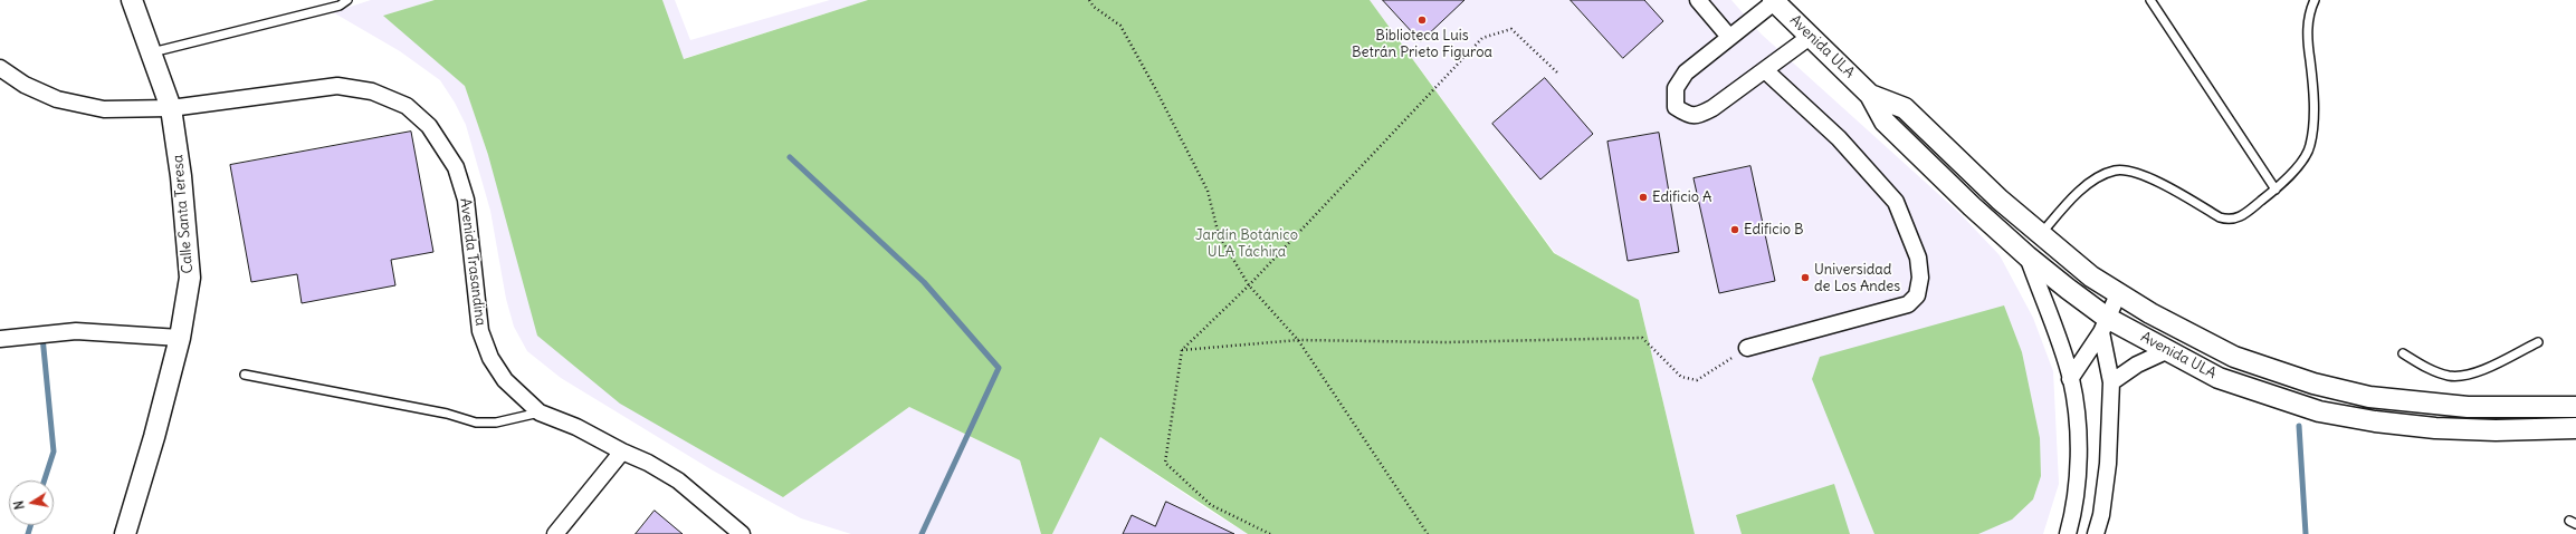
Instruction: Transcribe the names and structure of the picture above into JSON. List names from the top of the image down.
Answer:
{
  "streets": {
    "street": ["Avenida ULA", "Calle Santa Teresa", "Avenida Trasandina"]
  },
  "crossings": [
    ["Calle Santa Teresa", "Avenida Trasandina"]
  ],
  "parks": ["Jardín Botánico ULA Táchira"],
  "places": [
    "Biblioteca Luis Betrán Prieto Figuroa",
    "Edificio A",
    "Edificio B",
    "Universidad de Los Andes"
  ],
  "north": "left"
}
